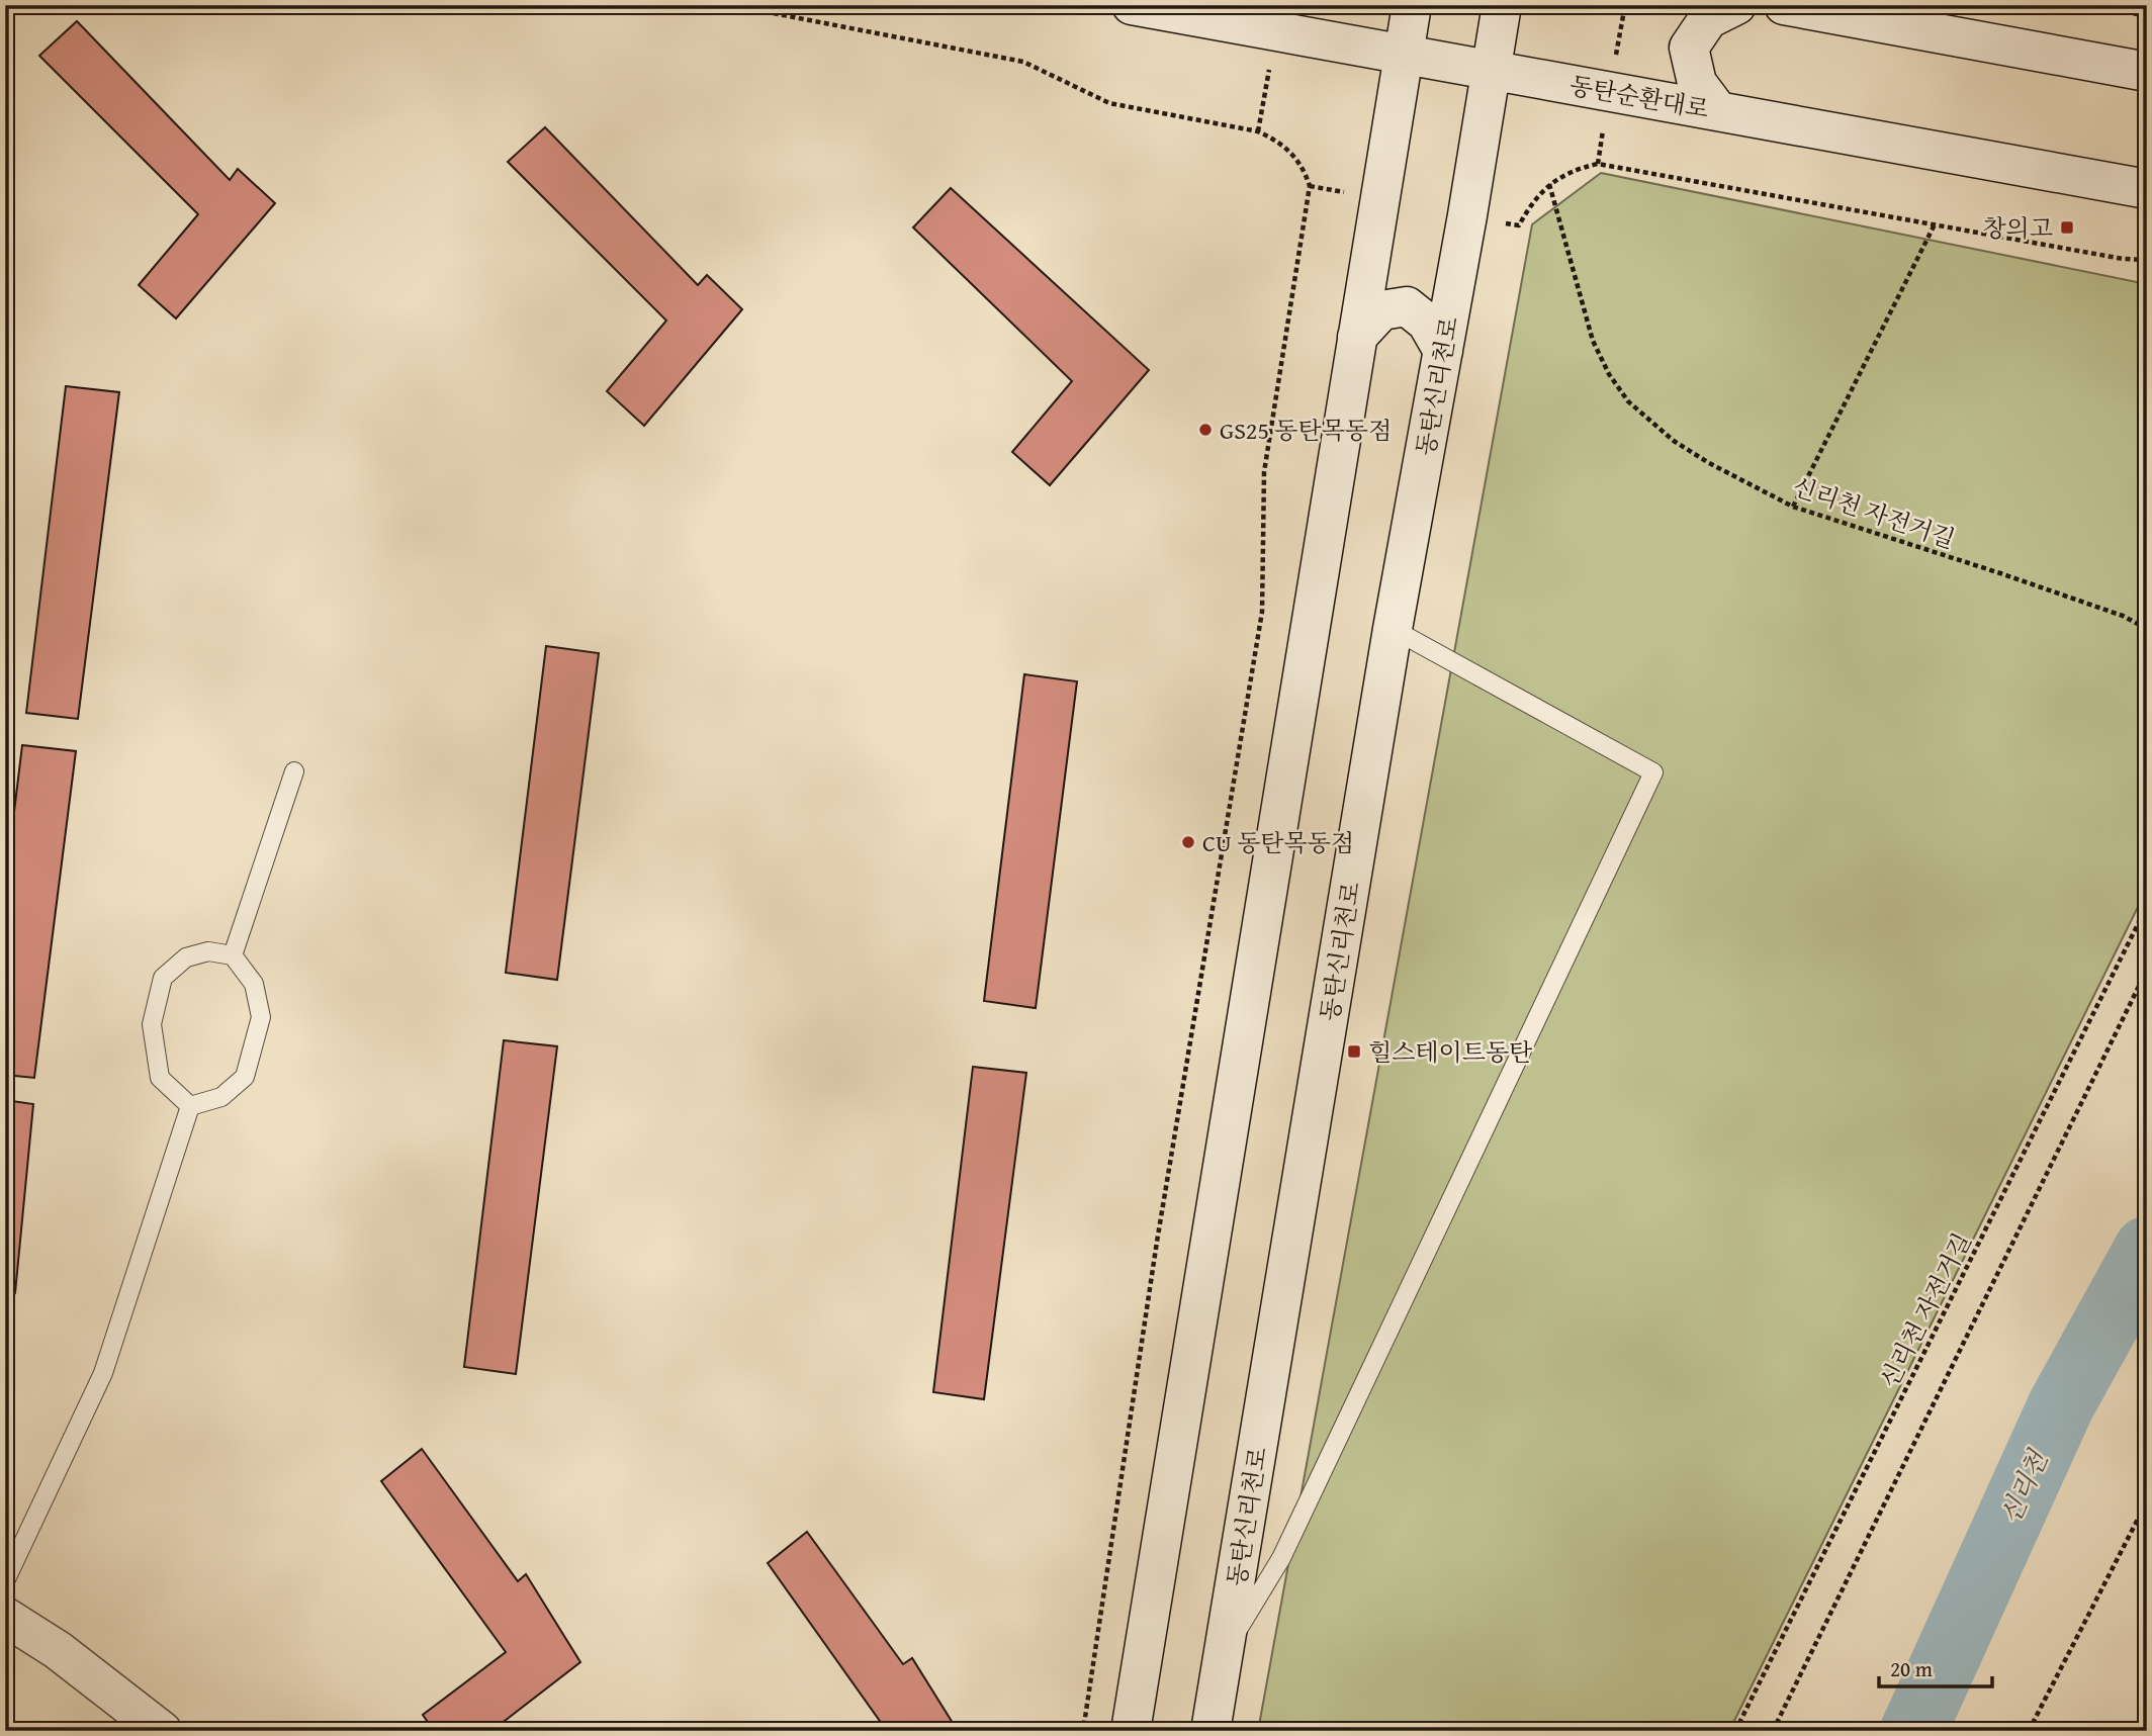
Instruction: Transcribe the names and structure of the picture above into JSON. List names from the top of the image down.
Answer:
{
  "streets": {
    "main road": ["동탄순환대로", "동탄신리천로"],
    "path": ["신리천 자전거길"]
  },
  "crossings": [
    ["동탄순환대로", "동탄신리천로"]
  ],
  "water": ["신리천"],
  "places": {
    "transit": ["창의고", "힐스테이트동탄"],
    "other": ["GS25 동탄목동점", "CU 동탄목동점"]
  },
  "scale_bar": "20 m"
}
